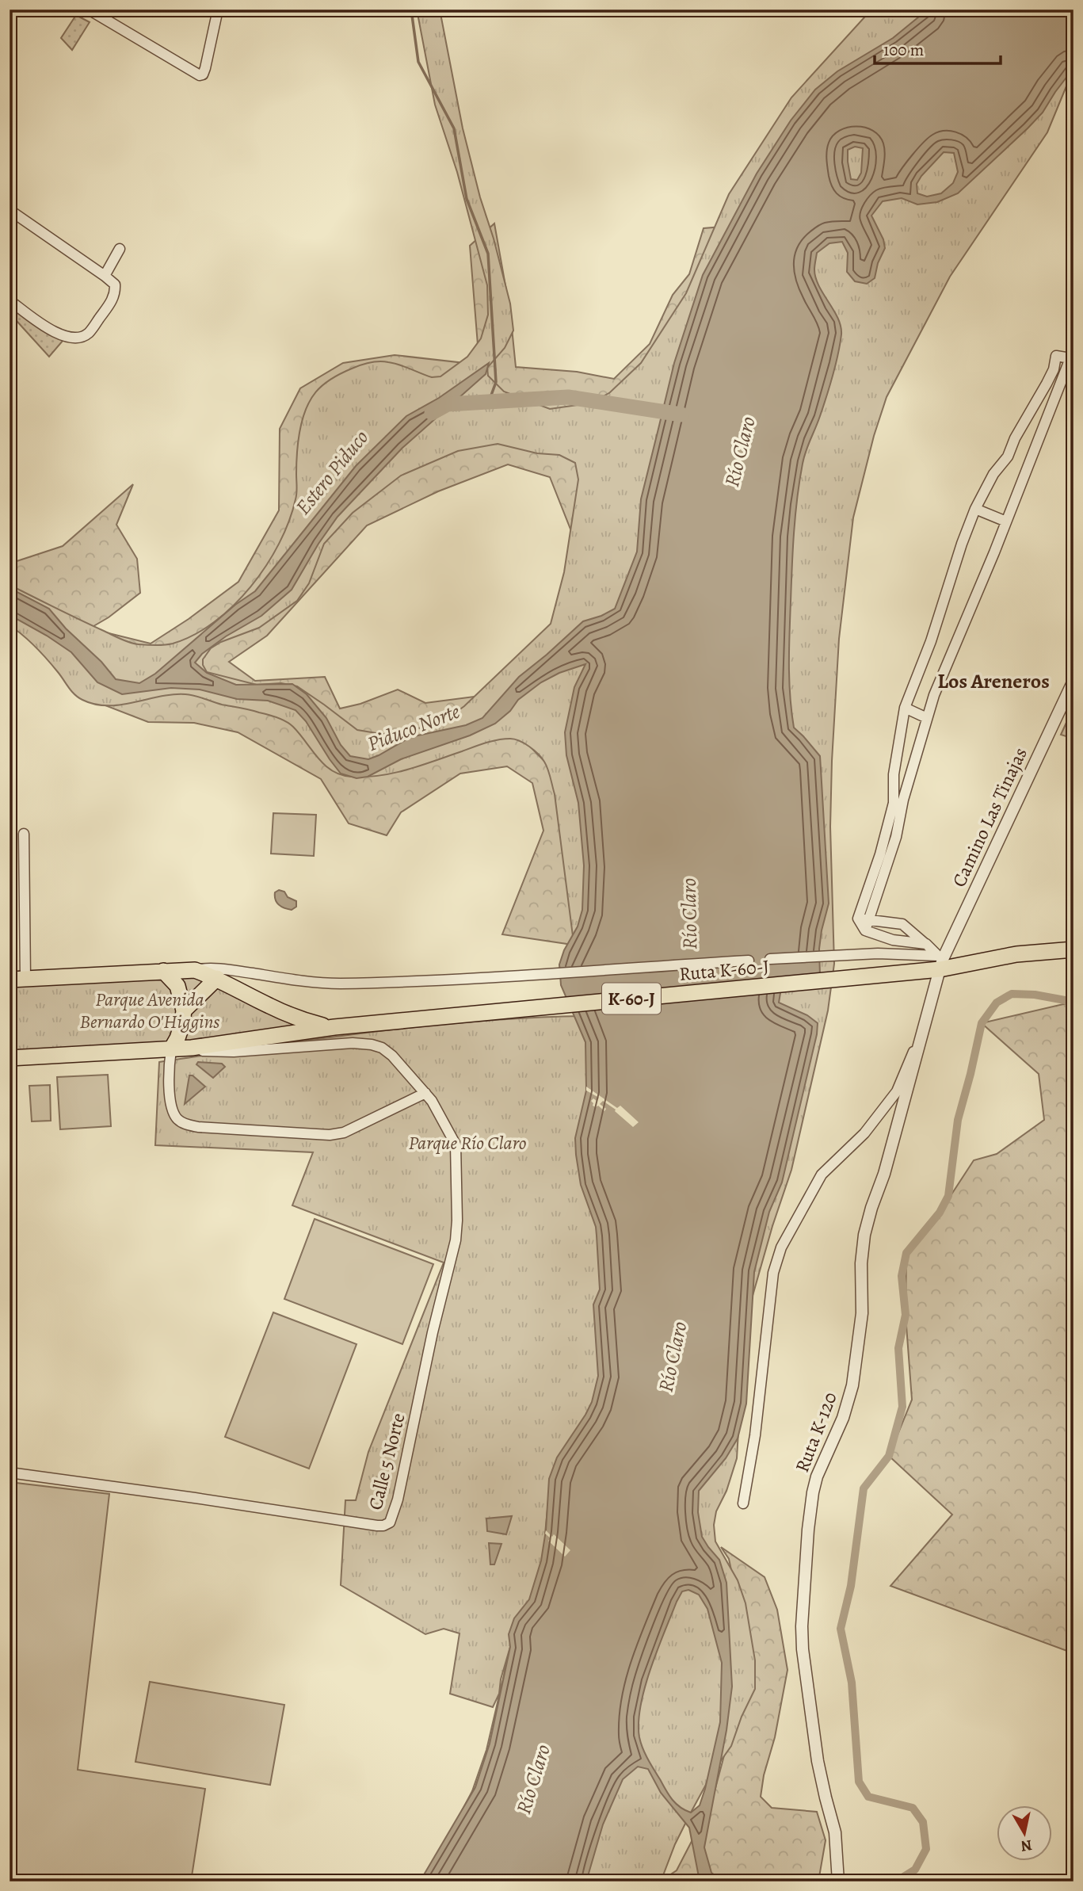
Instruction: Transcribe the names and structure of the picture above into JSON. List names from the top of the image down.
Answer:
{
  "streets": {
    "main road": ["Ruta K-60-J", "K-60-J"],
    "street": ["Camino Las Tinajas", "Ruta K-120", "Calle 5 Norte"]
  },
  "crossings": [
    ["Camino Las Tinajas", "Ruta K-60-J"],
    ["Camino Las Tinajas", "Ruta K-120"],
    ["Ruta K-60-J", "K-60-J"],
    ["Ruta K-60-J", "Ruta K-120"]
  ],
  "districts": ["Los Areneros"],
  "water": ["Río Claro", "Estero Piduco", "Piduco Norte"],
  "parks": ["Parque Avenida Bernardo O'Higgins", "Parque Río Claro"],
  "scale_bar": "100 m",
  "north": "bottom"
}
